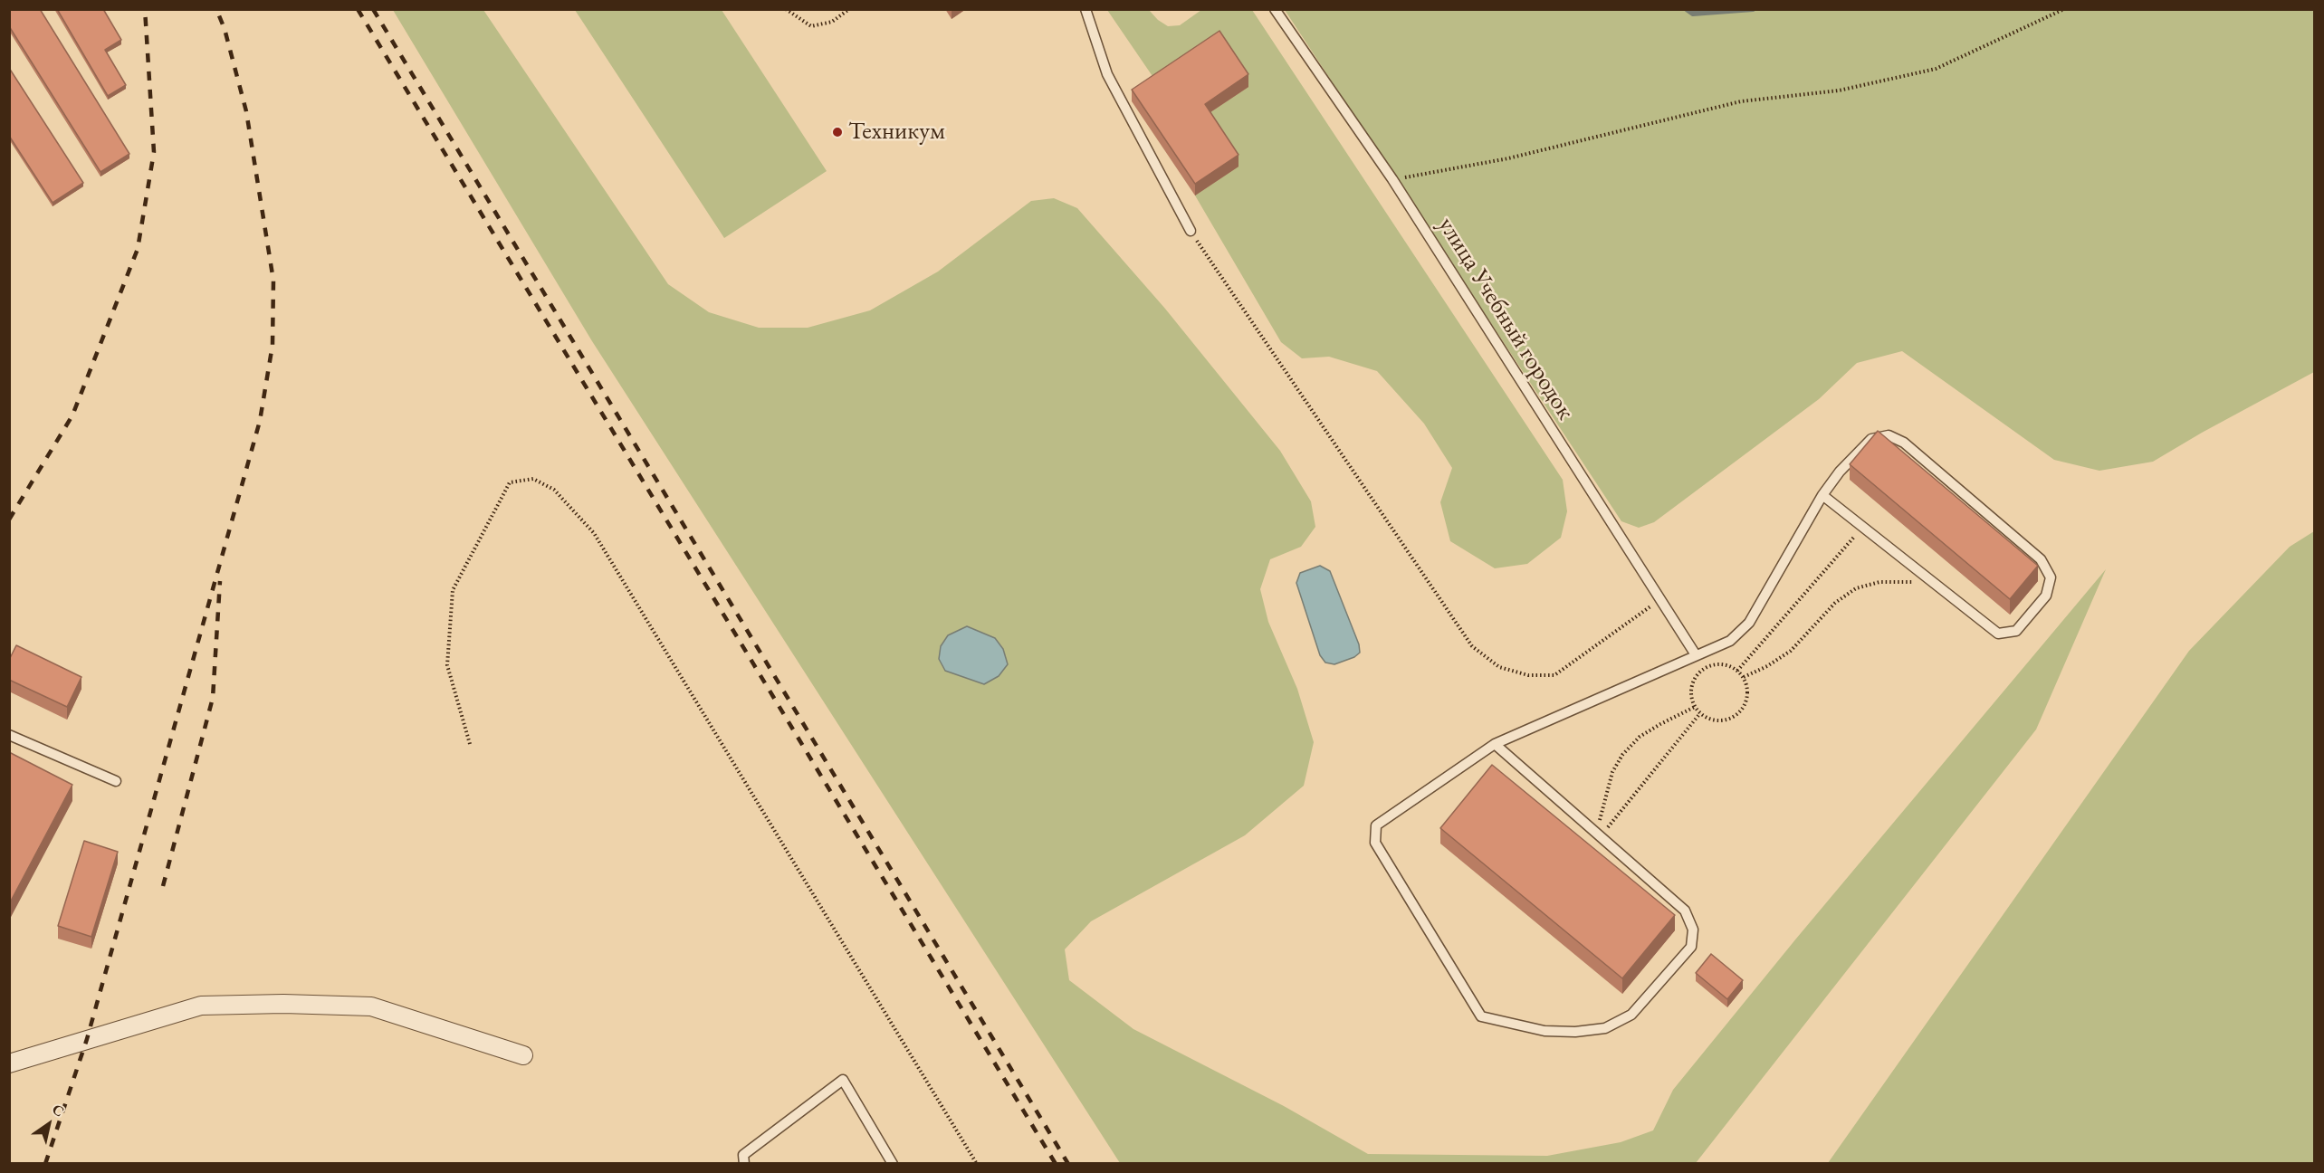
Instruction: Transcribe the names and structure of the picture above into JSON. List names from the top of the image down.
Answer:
{
  "streets": {
    "lane": ["улица Учебный городок"]
  },
  "places": ["Техникум"],
  "north": "top right"
}
